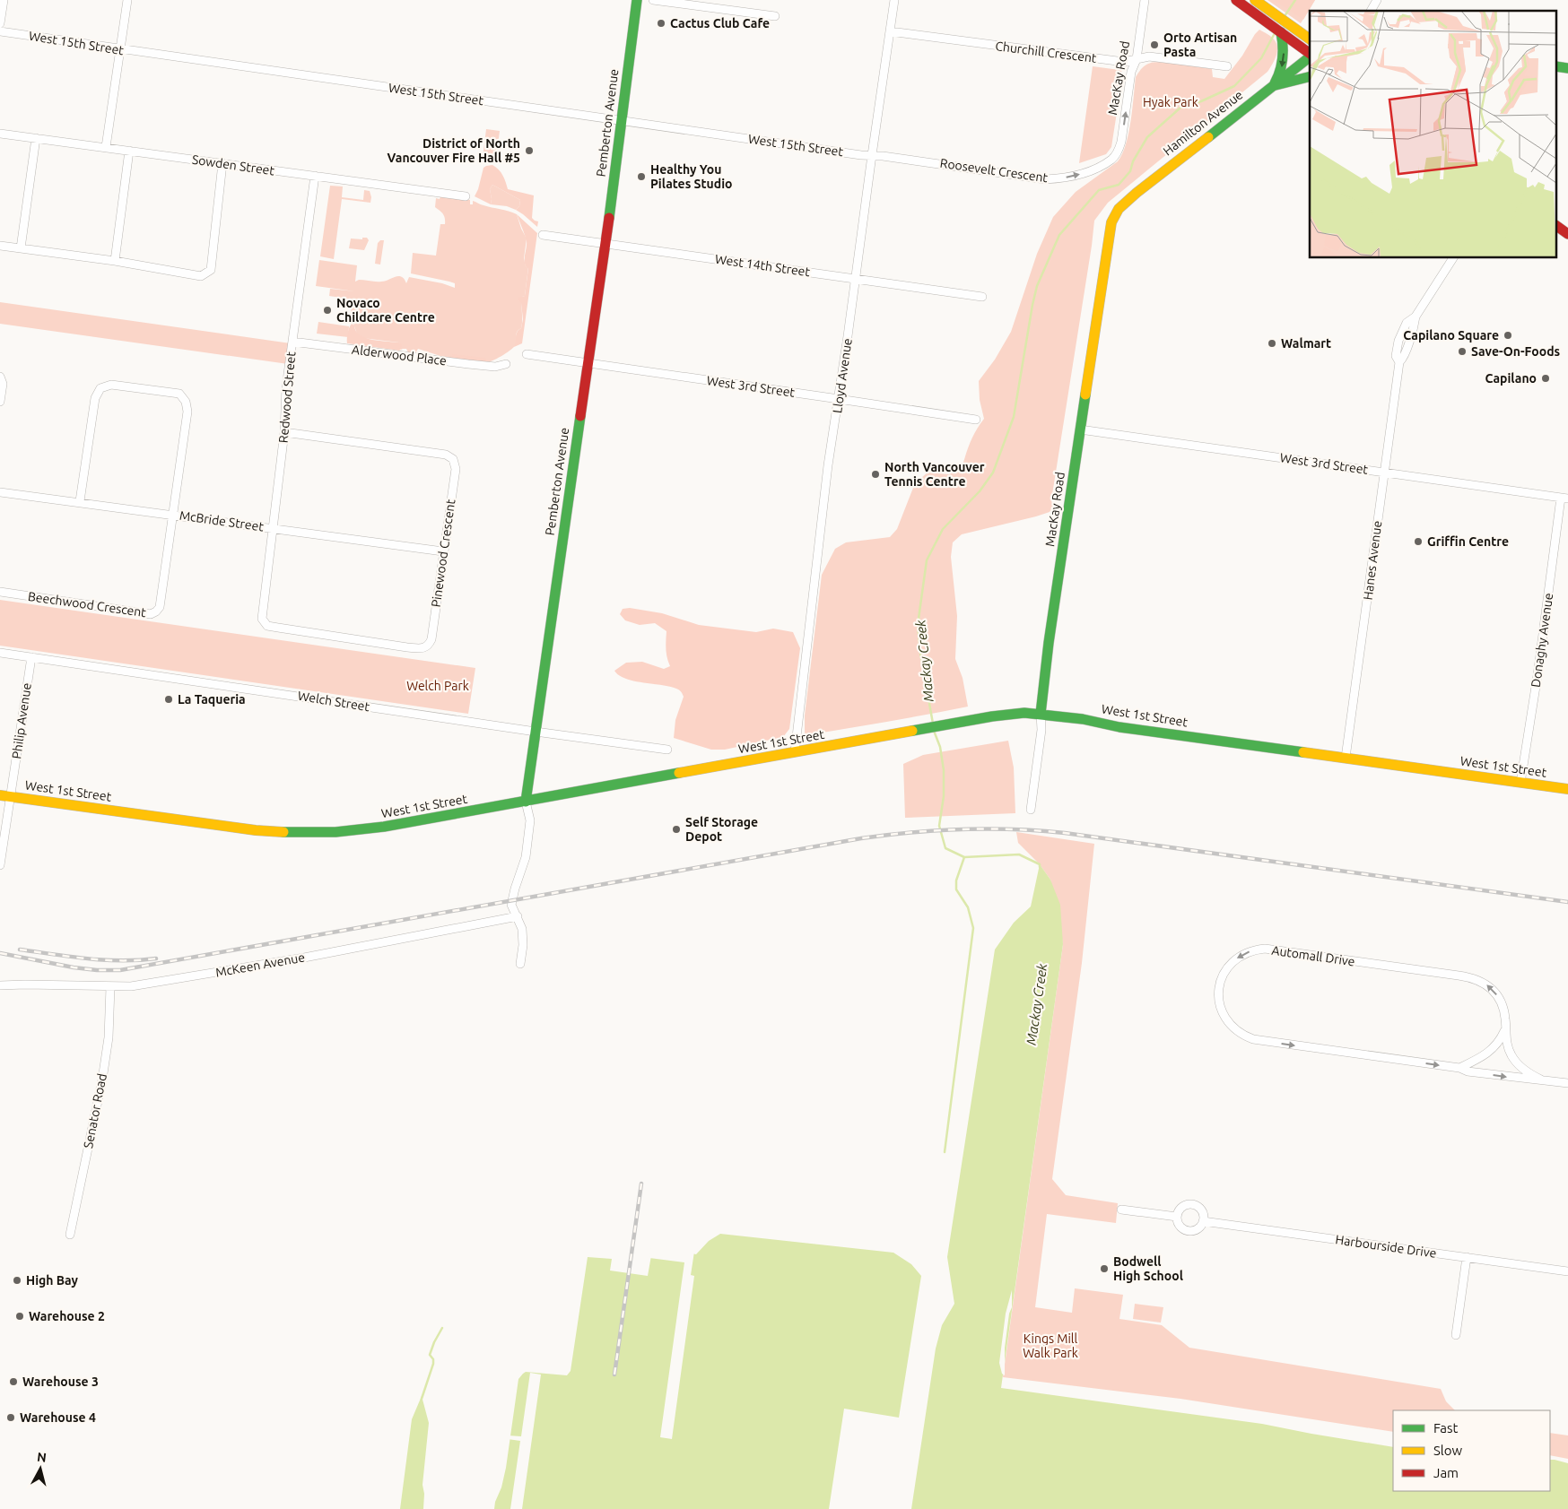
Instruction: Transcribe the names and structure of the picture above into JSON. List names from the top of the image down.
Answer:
{
  "streets": {
    "street": [
      "West 15th Street",
      "Churchill Crescent",
      "MacKay Road",
      "Pemberton Avenue",
      "Hamilton Avenue",
      "Sowden Street",
      "Roosevelt Crescent",
      "West 14th Street",
      "Alderwood Place",
      "Lloyd Avenue",
      "West 3rd Street",
      "Redwood Street",
      "McBride Street",
      "Pinewood Crescent",
      "Hanes Avenue",
      "Beechwood Crescent",
      "Donaghy Avenue",
      "Welch Street",
      "West 1st Street",
      "Philip Avenue",
      "Automall Drive",
      "McKeen Avenue",
      "Senator Road",
      "Harbourside Drive"
    ]
  },
  "crossings": [
    ["West 15th Street", "Pemberton Avenue"],
    ["West 15th Street", "Roosevelt Crescent"],
    ["West 15th Street", "Lloyd Avenue"],
    ["Churchill Crescent", "MacKay Road"],
    ["Churchill Crescent", "Lloyd Avenue"],
    ["MacKay Road", "Hamilton Avenue"],
    ["MacKay Road", "Roosevelt Crescent"],
    ["MacKay Road", "West 3rd Street"],
    ["MacKay Road", "West 1st Street"],
    ["Pemberton Avenue", "West 14th Street"],
    ["Pemberton Avenue", "West 3rd Street"],
    ["Pemberton Avenue", "Welch Street"],
    ["Pemberton Avenue", "West 1st Street"],
    ["Pemberton Avenue", "McKeen Avenue"],
    ["Sowden Street", "Redwood Street"],
    ["Roosevelt Crescent", "Lloyd Avenue"],
    ["West 14th Street", "Lloyd Avenue"],
    ["Alderwood Place", "Redwood Street"],
    ["Lloyd Avenue", "West 3rd Street"],
    ["Lloyd Avenue", "West 1st Street"],
    ["West 3rd Street", "Hanes Avenue"],
    ["West 3rd Street", "Donaghy Avenue"],
    ["Redwood Street", "McBride Street"],
    ["Redwood Street", "Pinewood Crescent"],
    ["McBride Street", "Pinewood Crescent"],
    ["McBride Street", "Beechwood Crescent"],
    ["Hanes Avenue", "West 1st Street"],
    ["Donaghy Avenue", "West 1st Street"],
    ["Welch Street", "Philip Avenue"],
    ["West 1st Street", "Philip Avenue"],
    ["McKeen Avenue", "Senator Road"]
  ],
  "one_way": ["Roosevelt Crescent"],
  "water": ["Mackay Creek"],
  "parks": ["Hyak Park", "Welch Park", "Kings Mill Walk Park"],
  "places": [
    "Cactus Club Cafe",
    "Orto Artisan Pasta",
    "District of North Vancouver Fire Hall #5",
    "Healthy You Pilates Studio",
    "Novaco Childcare Centre",
    "Capilano Square",
    "Walmart",
    "Save-On-Foods",
    "Capilano",
    "North Vancouver Tennis Centre",
    "Griffin Centre",
    "La Taqueria",
    "Self Storage Depot",
    "Bodwell High School",
    "High Bay",
    "Warehouse 2",
    "Warehouse 3",
    "Warehouse 4"
  ],
  "legend": ["Fast", "Slow", "Jam"],
  "north": "top"
}
